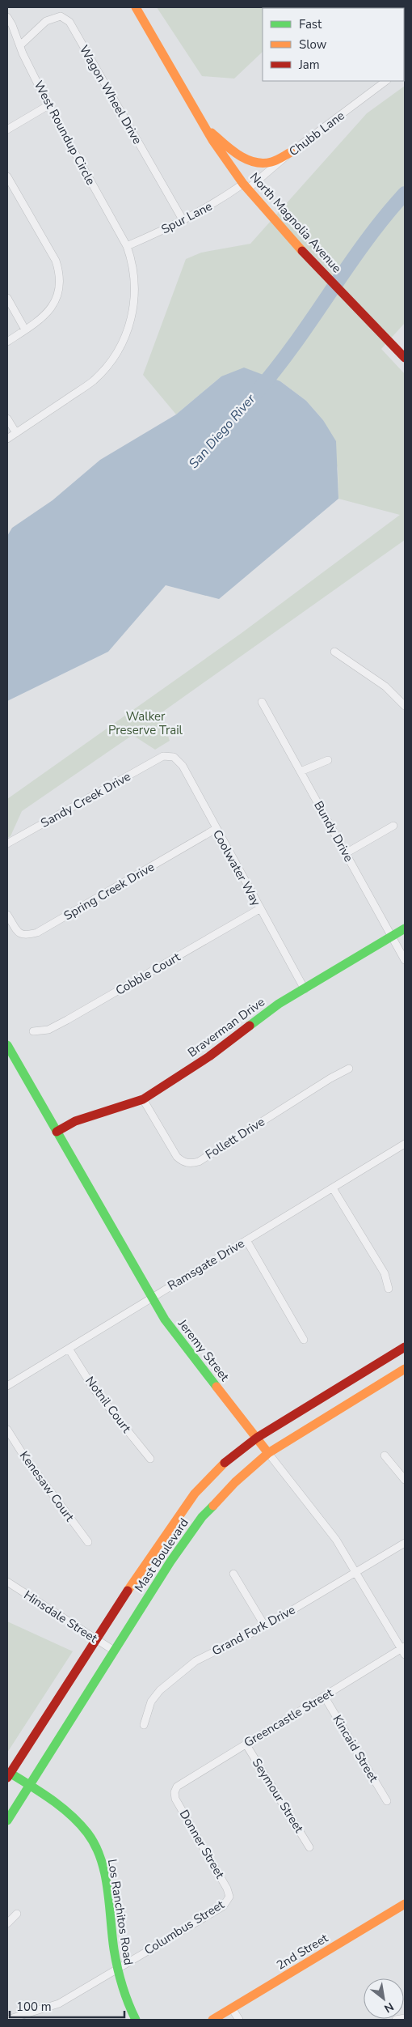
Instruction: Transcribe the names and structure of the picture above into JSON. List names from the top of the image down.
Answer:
{
  "streets": {
    "street": [
      "Wagon Wheel Drive",
      "West Roundup Circle",
      "Chubb Lane",
      "Spur Lane",
      "North Magnolia Avenue",
      "Sandy Creek Drive",
      "Bundy Drive",
      "Coolwater Way",
      "Spring Creek Drive",
      "Cobble Court",
      "Braverman Drive",
      "Follett Drive",
      "Ramsgate Drive",
      "Jeremy Street",
      "Notnil Court",
      "Kenesaw Court",
      "Mast Boulevard",
      "Hinsdale Street",
      "Grand Fork Drive",
      "Greencastle Street",
      "Kincaid Street",
      "Seymour Street",
      "Donner Street",
      "Los Ranchitos Road",
      "Columbus Street",
      "2nd Street"
    ]
  },
  "crossings": [
    ["Wagon Wheel Drive", "West Roundup Circle"],
    ["Wagon Wheel Drive", "Spur Lane"],
    ["West Roundup Circle", "Spur Lane"],
    ["Chubb Lane", "Spur Lane"],
    ["Chubb Lane", "North Magnolia Avenue"],
    ["Spur Lane", "North Magnolia Avenue"],
    ["Sandy Creek Drive", "Coolwater Way"],
    ["Bundy Drive", "Braverman Drive"],
    ["Coolwater Way", "Spring Creek Drive"],
    ["Coolwater Way", "Cobble Court"],
    ["Coolwater Way", "Braverman Drive"],
    ["Braverman Drive", "Follett Drive"],
    ["Braverman Drive", "Jeremy Street"],
    ["Ramsgate Drive", "Jeremy Street"],
    ["Ramsgate Drive", "Notnil Court"],
    ["Jeremy Street", "Mast Boulevard"],
    ["Jeremy Street", "Grand Fork Drive"],
    ["Jeremy Street", "Greencastle Street"],
    ["Mast Boulevard", "Hinsdale Street"],
    ["Mast Boulevard", "Los Ranchitos Road"],
    ["Greencastle Street", "Kincaid Street"],
    ["Greencastle Street", "Seymour Street"],
    ["Greencastle Street", "Donner Street"],
    ["Donner Street", "Columbus Street"],
    ["Los Ranchitos Road", "Columbus Street"]
  ],
  "water": ["San Diego River"],
  "parks": ["Walker Preserve Trail"],
  "legend": ["Fast", "Slow", "Jam"],
  "scale_bar": "100 m",
  "north": "bottom right"
}
